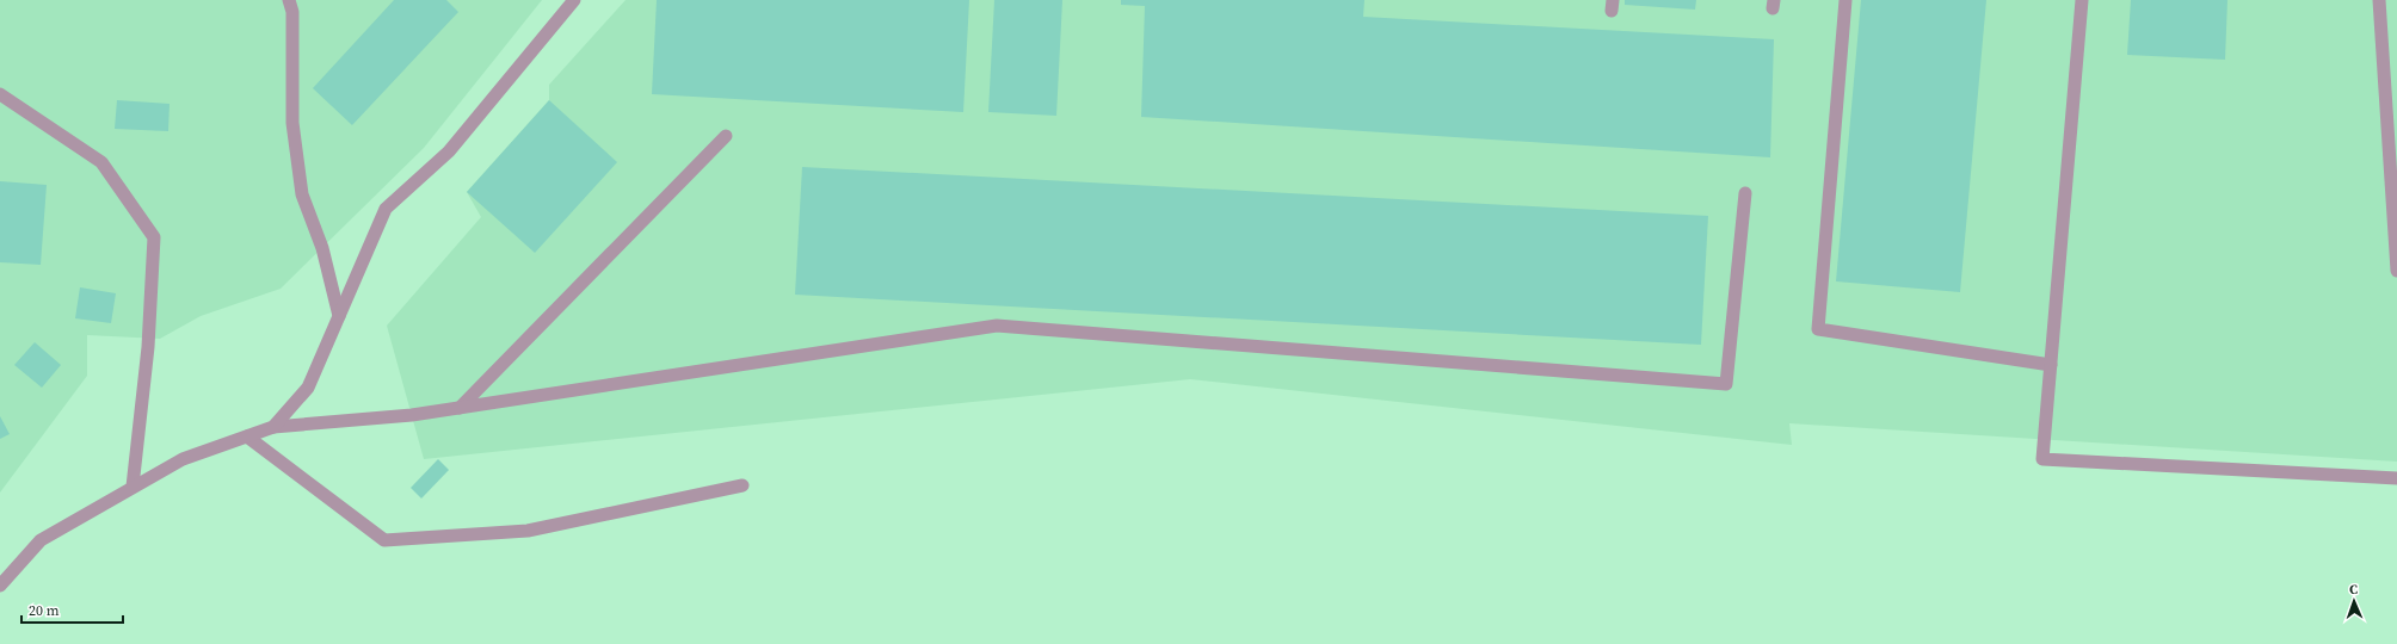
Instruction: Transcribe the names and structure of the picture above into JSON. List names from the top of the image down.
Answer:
{
  "scale_bar": "20 m",
  "north": "top"
}
